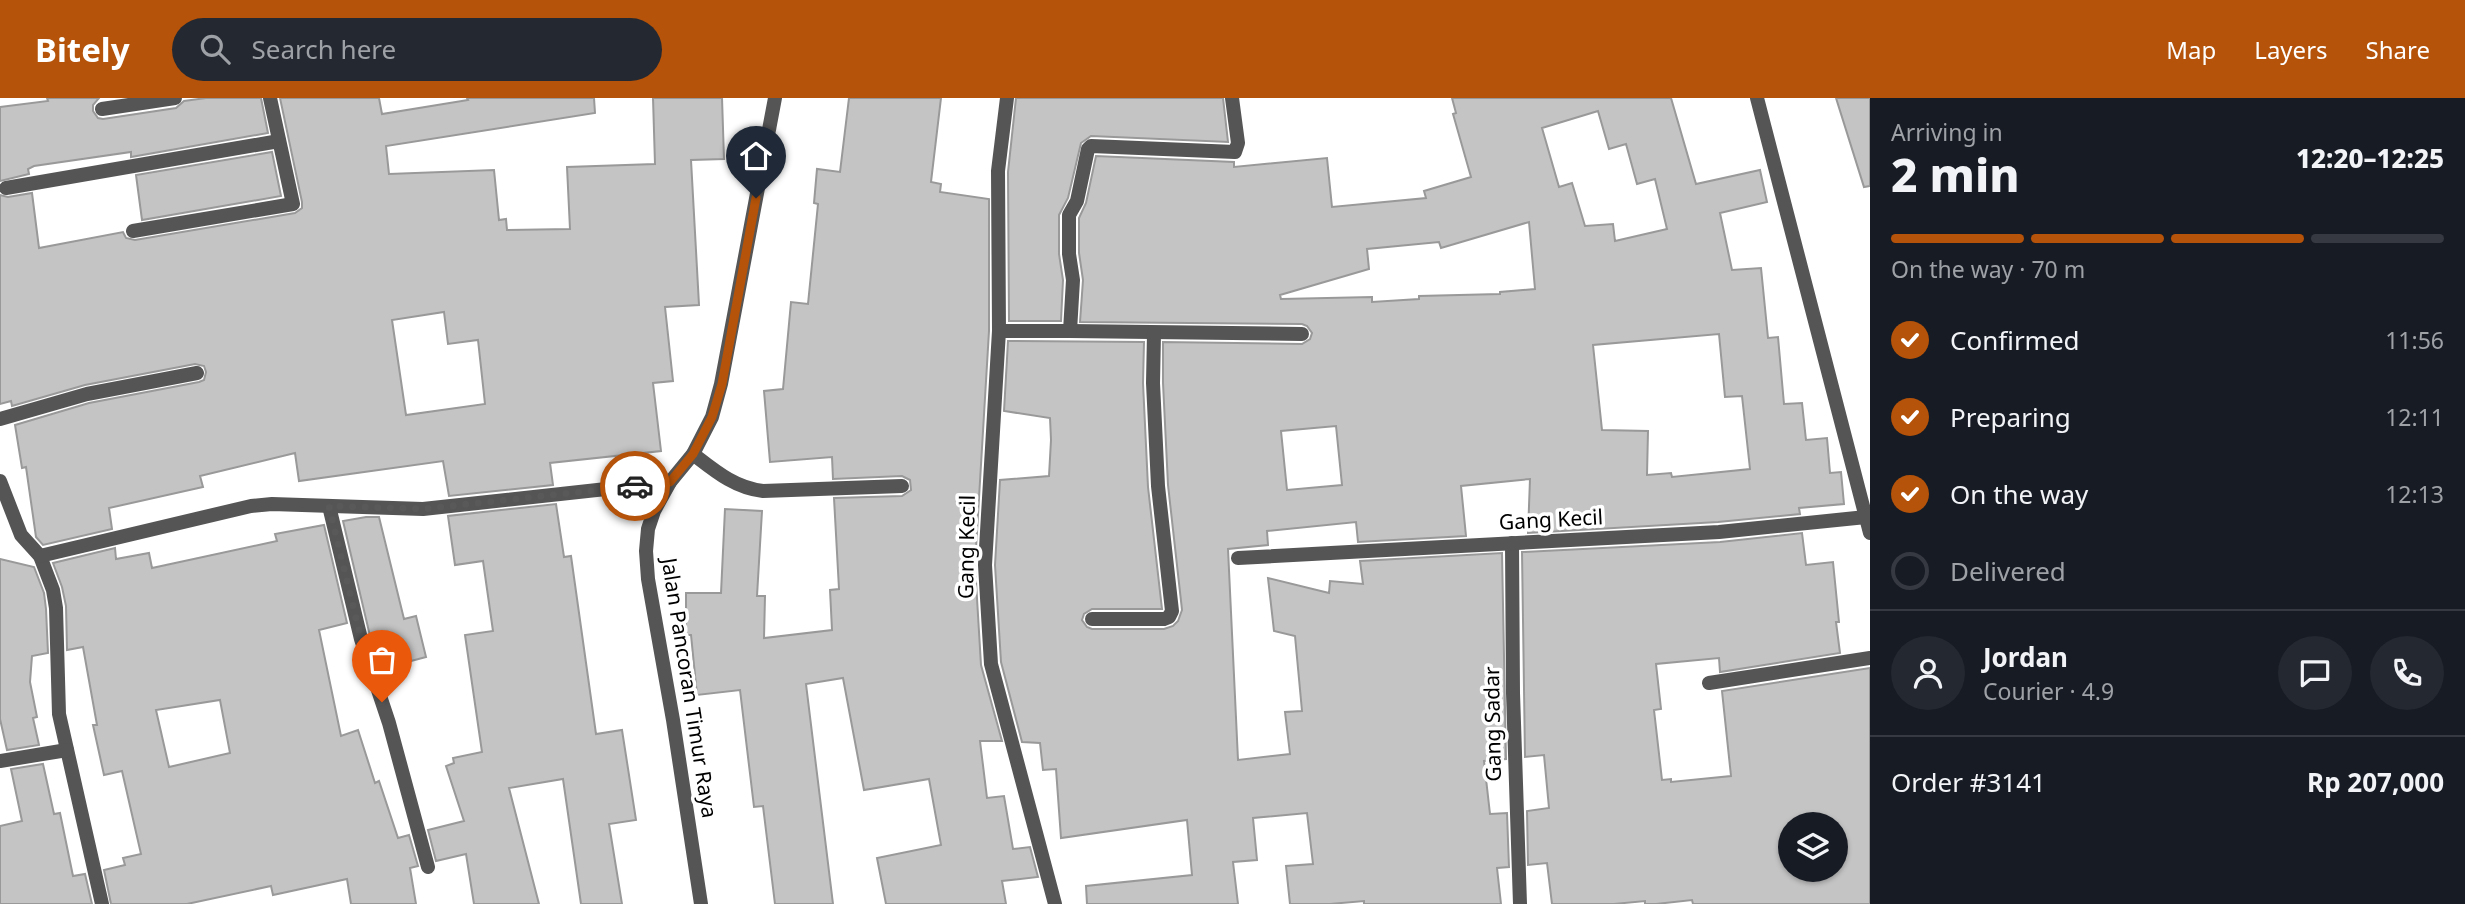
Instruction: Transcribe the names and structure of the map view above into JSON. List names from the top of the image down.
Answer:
{
  "streets": {
    "street": ["Gang Kecil", "Jalan Pancoran Timur Raya", "Gang Sadar"]
  },
  "crossings": [
    ["Gang Kecil", "Gang Sadar"]
  ],
  "page": {
    "header": "Bitely",
    "search": "Search here",
    "nav": ["Map", "Layers", "Share"],
    "heading": ["2 min", "Arriving in", "12:20–12:25"],
    "panel": [
      "Jordan",
      "Courier · 4.9",
      "Order #3141",
      "Rp 207,000"
    ],
    "bar": "On the way · 70 m",
    "list": [
      ["Confirmed", "11:56"],
      ["Preparing", "12:11"],
      ["On the way", "12:13"],
      "Delivered"
    ]
  }
}
